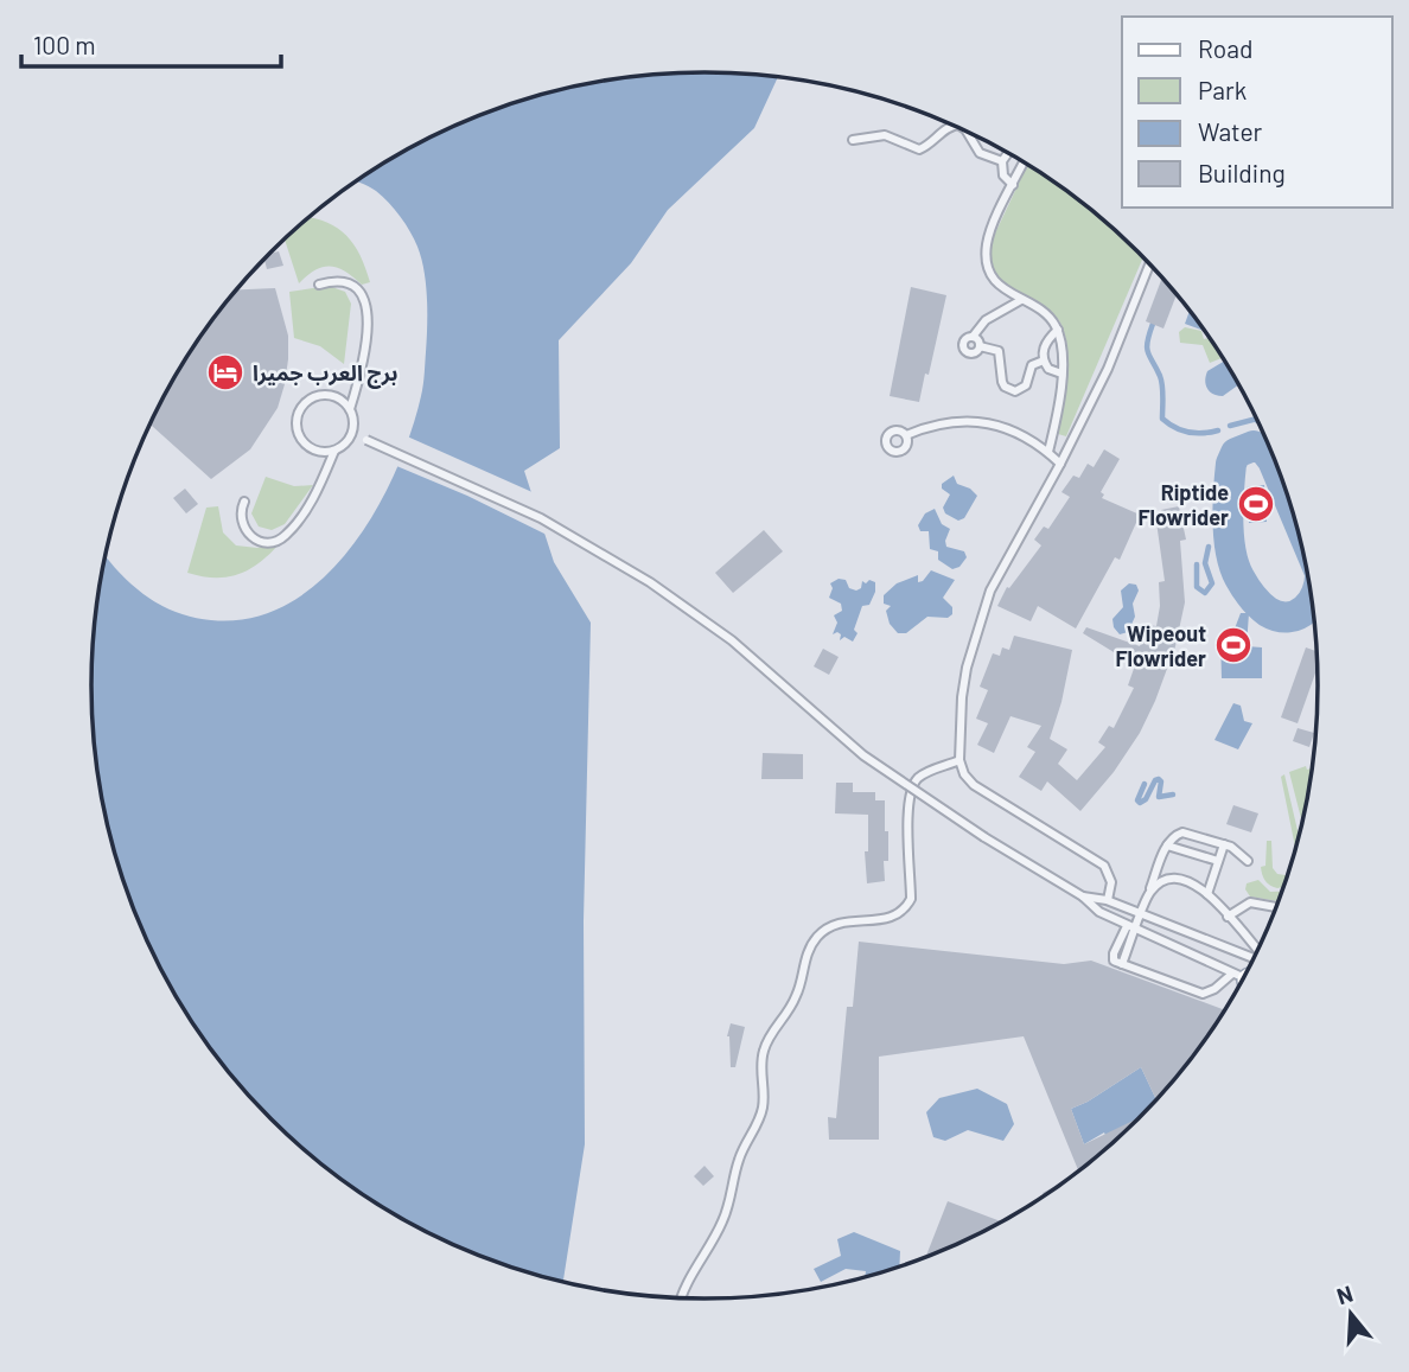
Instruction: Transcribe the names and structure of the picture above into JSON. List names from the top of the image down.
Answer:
{
  "places": {
    "hotel": ["برج العرب جميرا"],
    "sports": ["Riptide Flowrider", "Wipeout Flowrider"]
  },
  "legend": [
    "Road",
    "Park",
    "Water",
    "Building"
  ],
  "scale_bar": "100 m",
  "north": "top"
}
